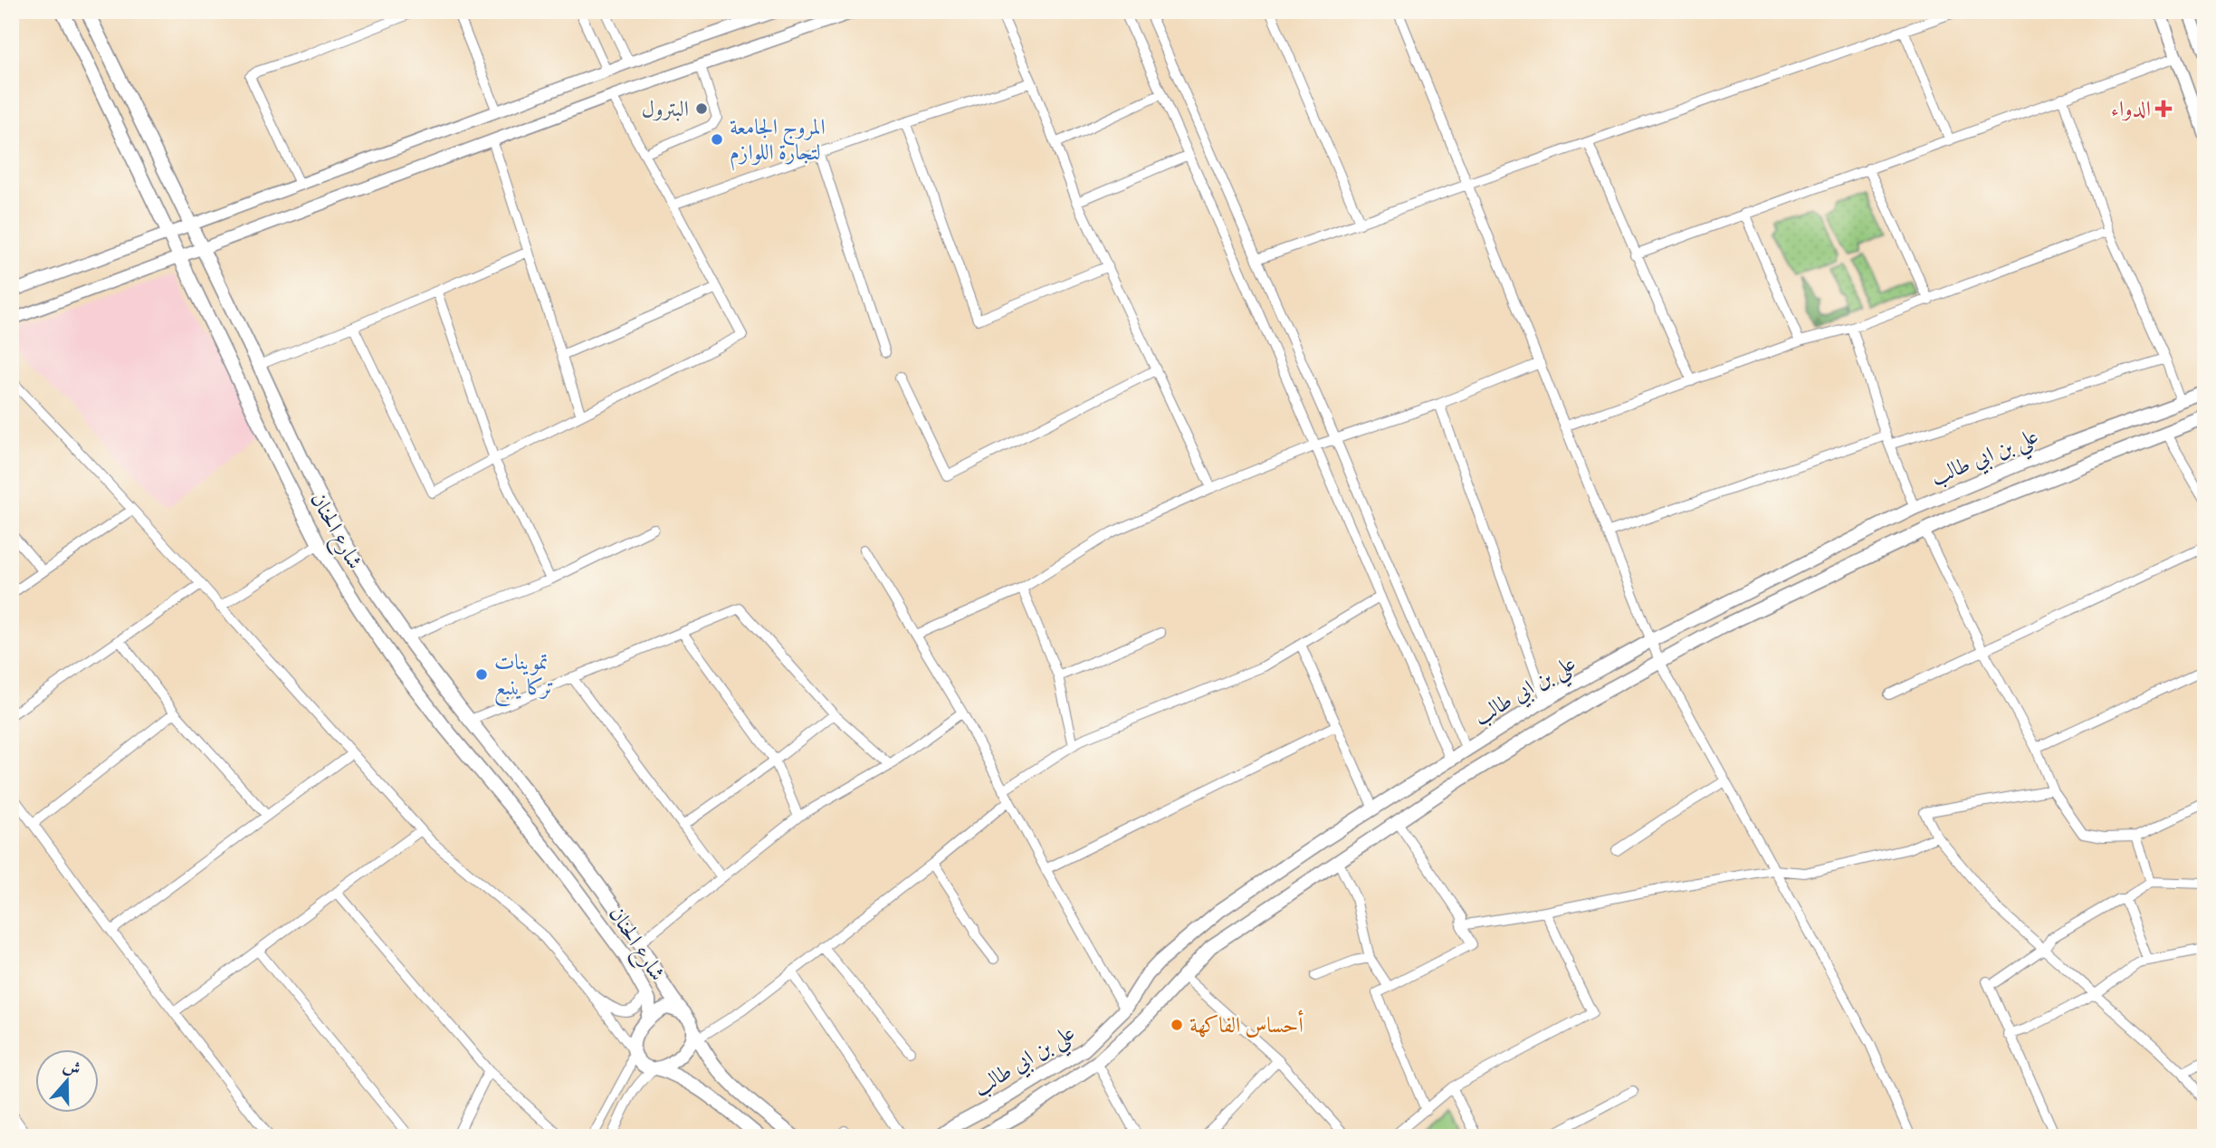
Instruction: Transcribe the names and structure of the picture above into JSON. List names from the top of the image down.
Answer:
{
  "streets": {
    "main road": ["علي بن ابي طالب", "شارع الحنان"]
  },
  "places": {
    "other": [
      "البترول",
      "المروج الجامعة لتجارة اللوازم",
      "تموينات تركا ينبع",
      "أحساس الفاكهة"
    ],
    "health": ["الدواء"]
  },
  "north": "top"
}
